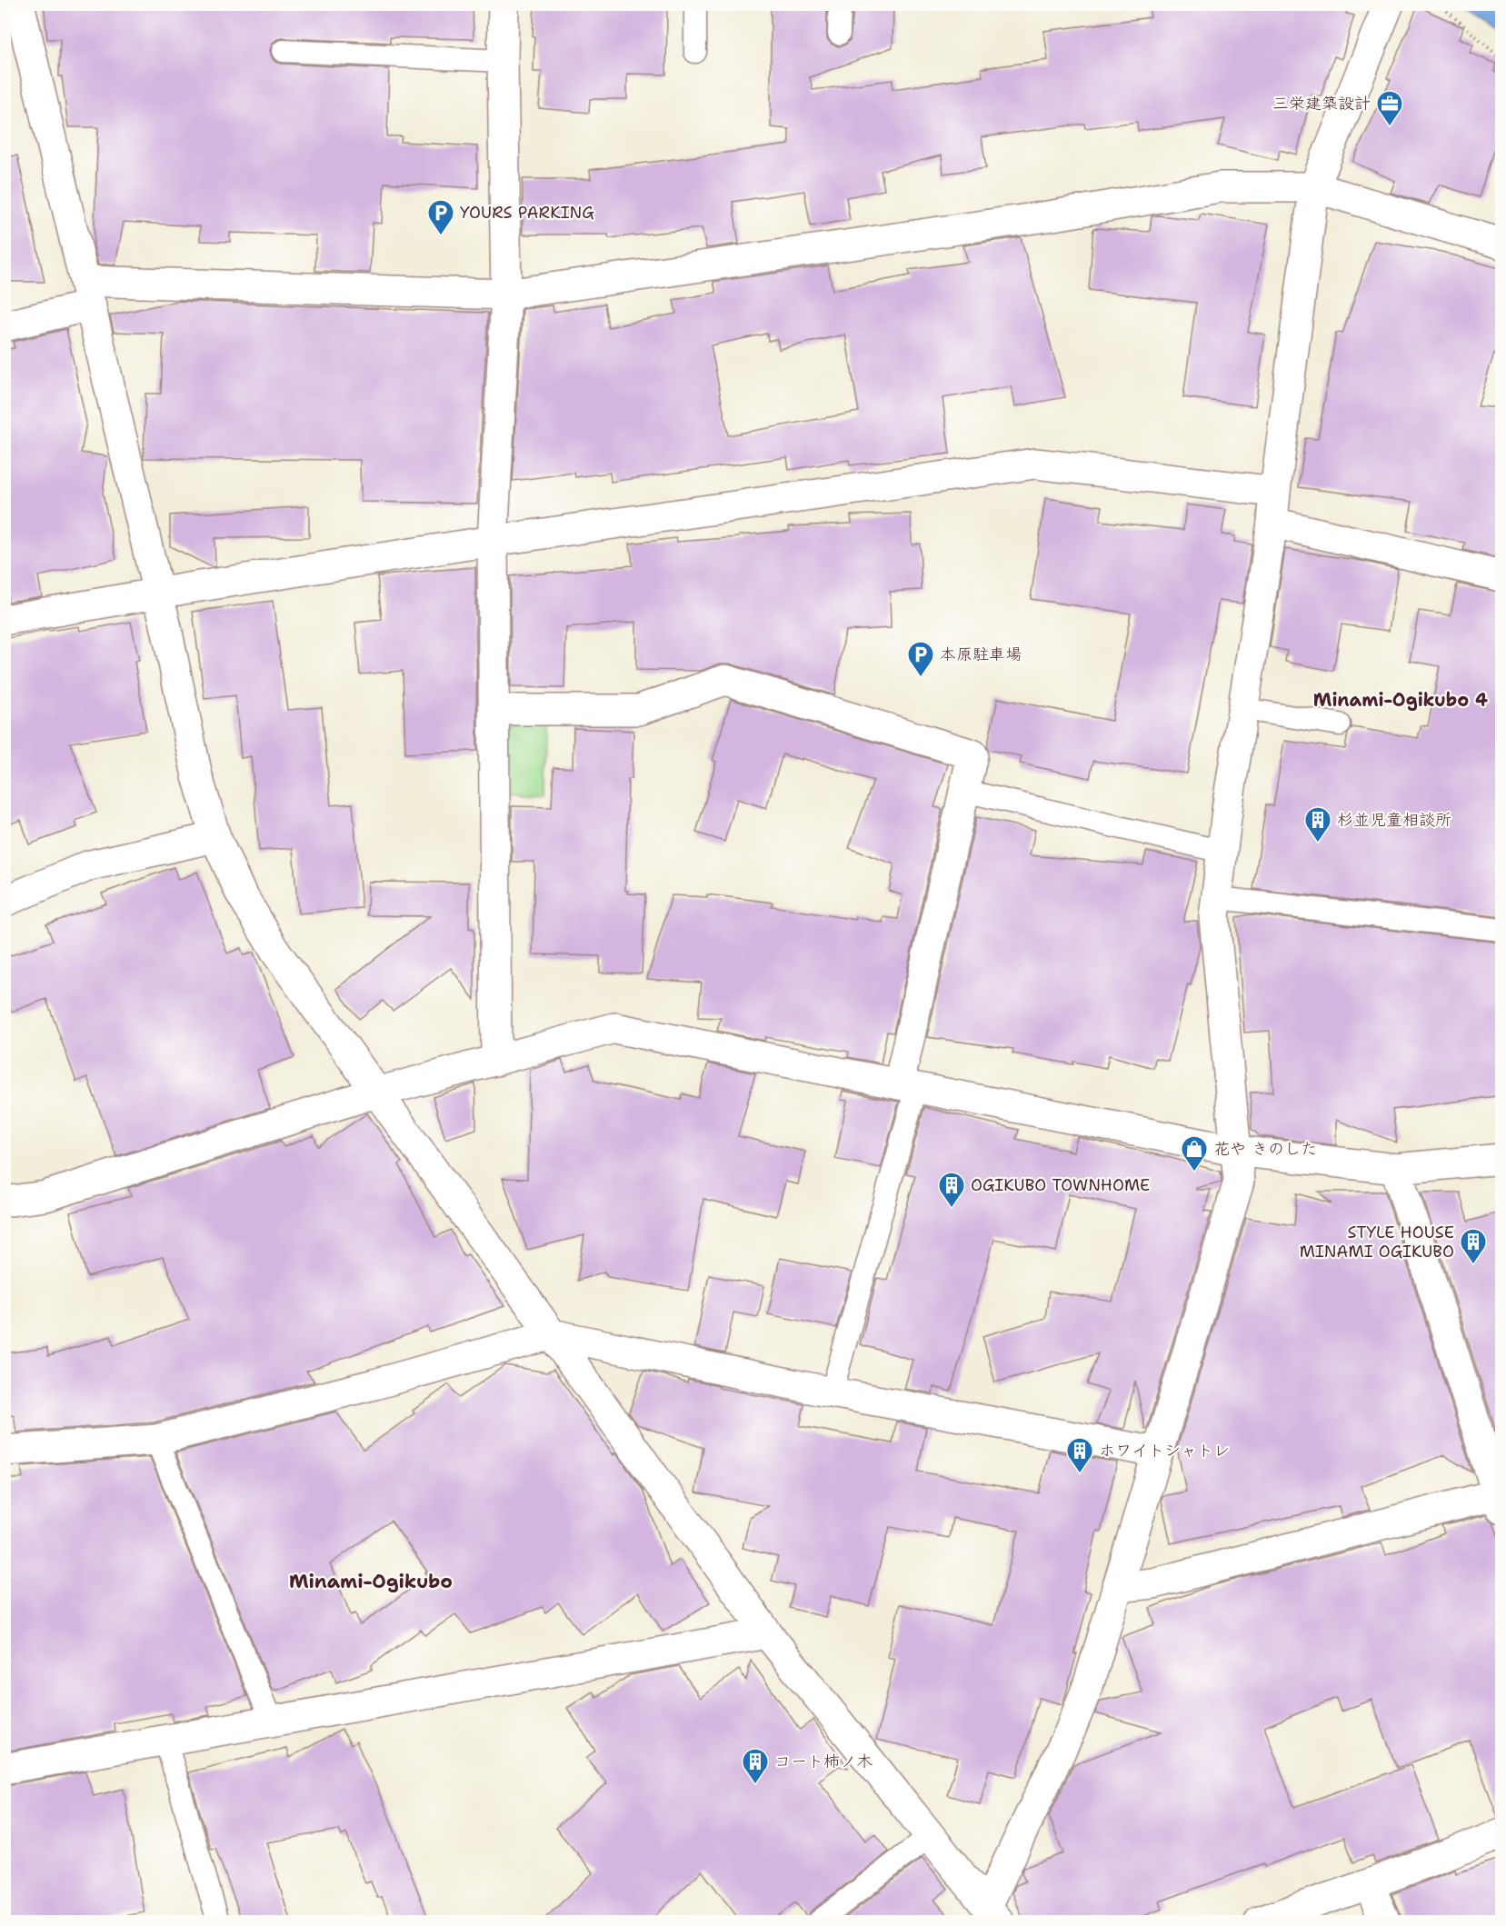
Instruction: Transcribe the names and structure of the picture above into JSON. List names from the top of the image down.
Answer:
{
  "districts": ["Minami-Ogikubo 4", "Minami-Ogikubo"],
  "places": {
    "office": ["三栄建築設計"],
    "parking": ["YOURS PARKING", "本原駐車場"],
    "building": [
      "杉並児童相談所",
      "OGIKUBO TOWNHOME",
      "STYLE HOUSE MINAMI OGIKUBO",
      "ホワイトシャトレ",
      "コート柿ノ木"
    ],
    "shop": ["花や きのした"]
  }
}
